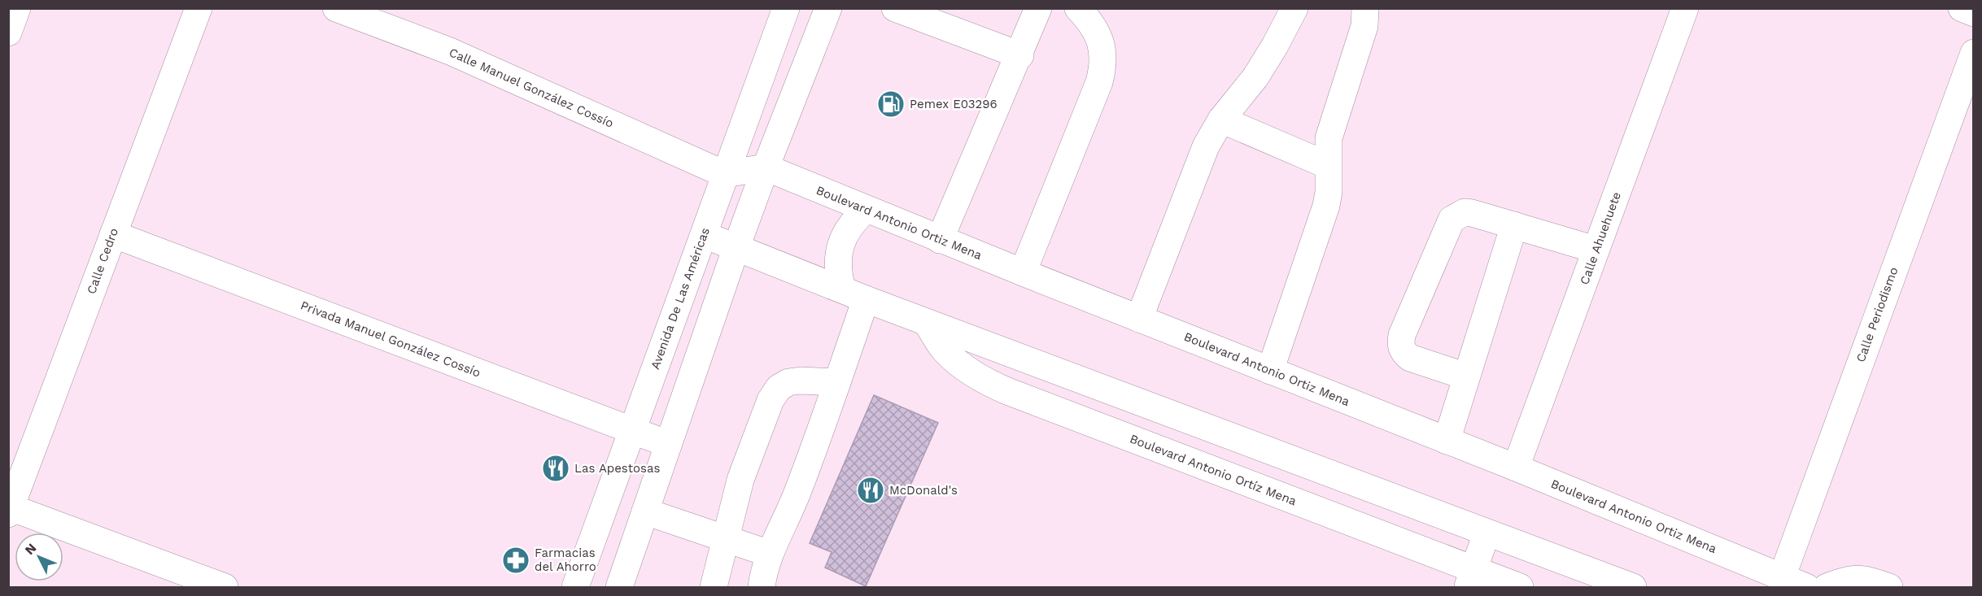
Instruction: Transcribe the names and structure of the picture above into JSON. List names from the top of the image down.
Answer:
{
  "streets": {
    "street": [
      "Calle Manuel González Cossío",
      "Boulevard Antonio Ortiz Mena",
      "Calle Ahuehuete",
      "Calle Cedro",
      "Avenida De Las Américas",
      "Calle Periodismo",
      "Privada Manuel González Cossío",
      "Boulevard Antonio Ortíz Mena"
    ]
  },
  "crossings": [
    ["Calle Manuel González Cossío", "Avenida De Las Américas"],
    ["Boulevard Antonio Ortiz Mena", "Calle Ahuehuete"],
    ["Boulevard Antonio Ortiz Mena", "Calle Periodismo"],
    ["Calle Cedro", "Privada Manuel González Cossío"],
    ["Avenida De Las Américas", "Privada Manuel González Cossío"]
  ],
  "places": {
    "fuel station": ["Pemex E03296"],
    "restaurant": ["Las Apestosas", "McDonald's"],
    "pharmacy": ["Farmacias del Ahorro"]
  },
  "north": "top left"
}
